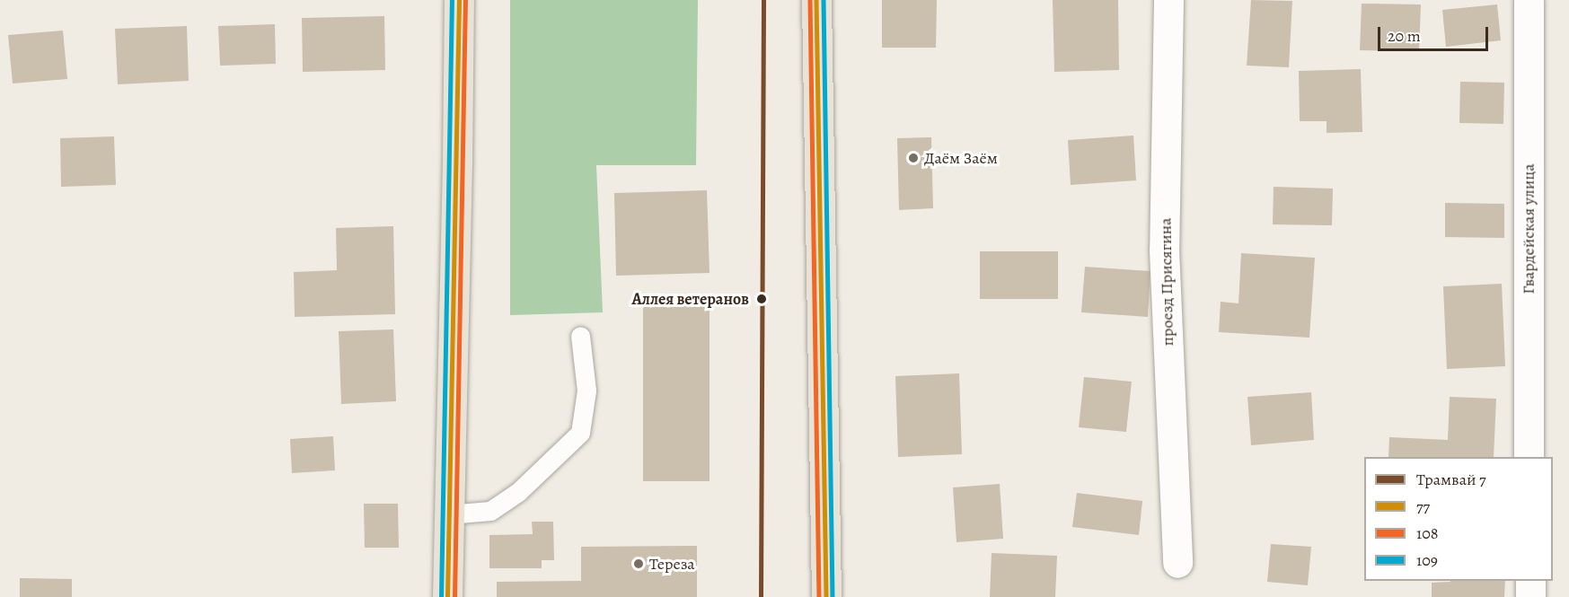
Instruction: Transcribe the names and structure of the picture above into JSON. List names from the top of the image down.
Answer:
{
  "streets": {
    "street": ["Гвардейская улица", "проезд Присягина"]
  },
  "places": ["Даём Заём", "Аллея ветеранов", "Тереза"],
  "lines": [
    "tram line 7",
    "transit line 77",
    "transit line 108",
    "transit line 109"
  ],
  "legend": [
    "Трамвай 7",
    "77",
    "108",
    "109"
  ],
  "scale_bar": "20 m"
}
